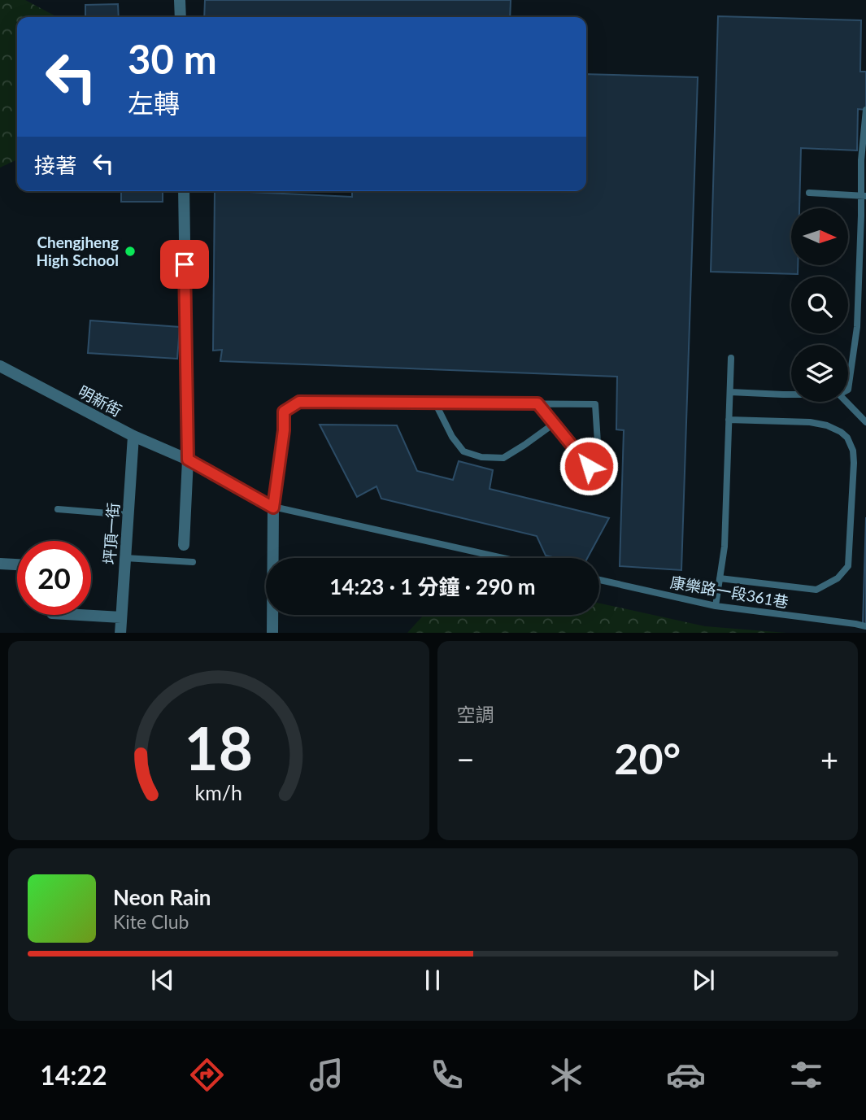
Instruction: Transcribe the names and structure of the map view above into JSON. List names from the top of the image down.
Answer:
{
  "streets": {
    "street": ["明新街", "坪頂一街"],
    "lane": ["康樂路一段361巷"]
  },
  "crossings": [
    ["明新街", "坪頂一街"]
  ],
  "places": ["Chengjheng High School"],
  "north": "right",
  "page": {
    "turn": ["30 m", "左轉"],
    "then": "接著",
    "limit": "20",
    "trip": "14:23 · 1 分鐘 · 290 m",
    "tile": "空調",
    "heat": ["−", "20°", "+"],
    "song": ["Neon Rain", "Kite Club"],
    "tabs": "14:22",
    "gauge": ["18", "km/h"]
  }
}
